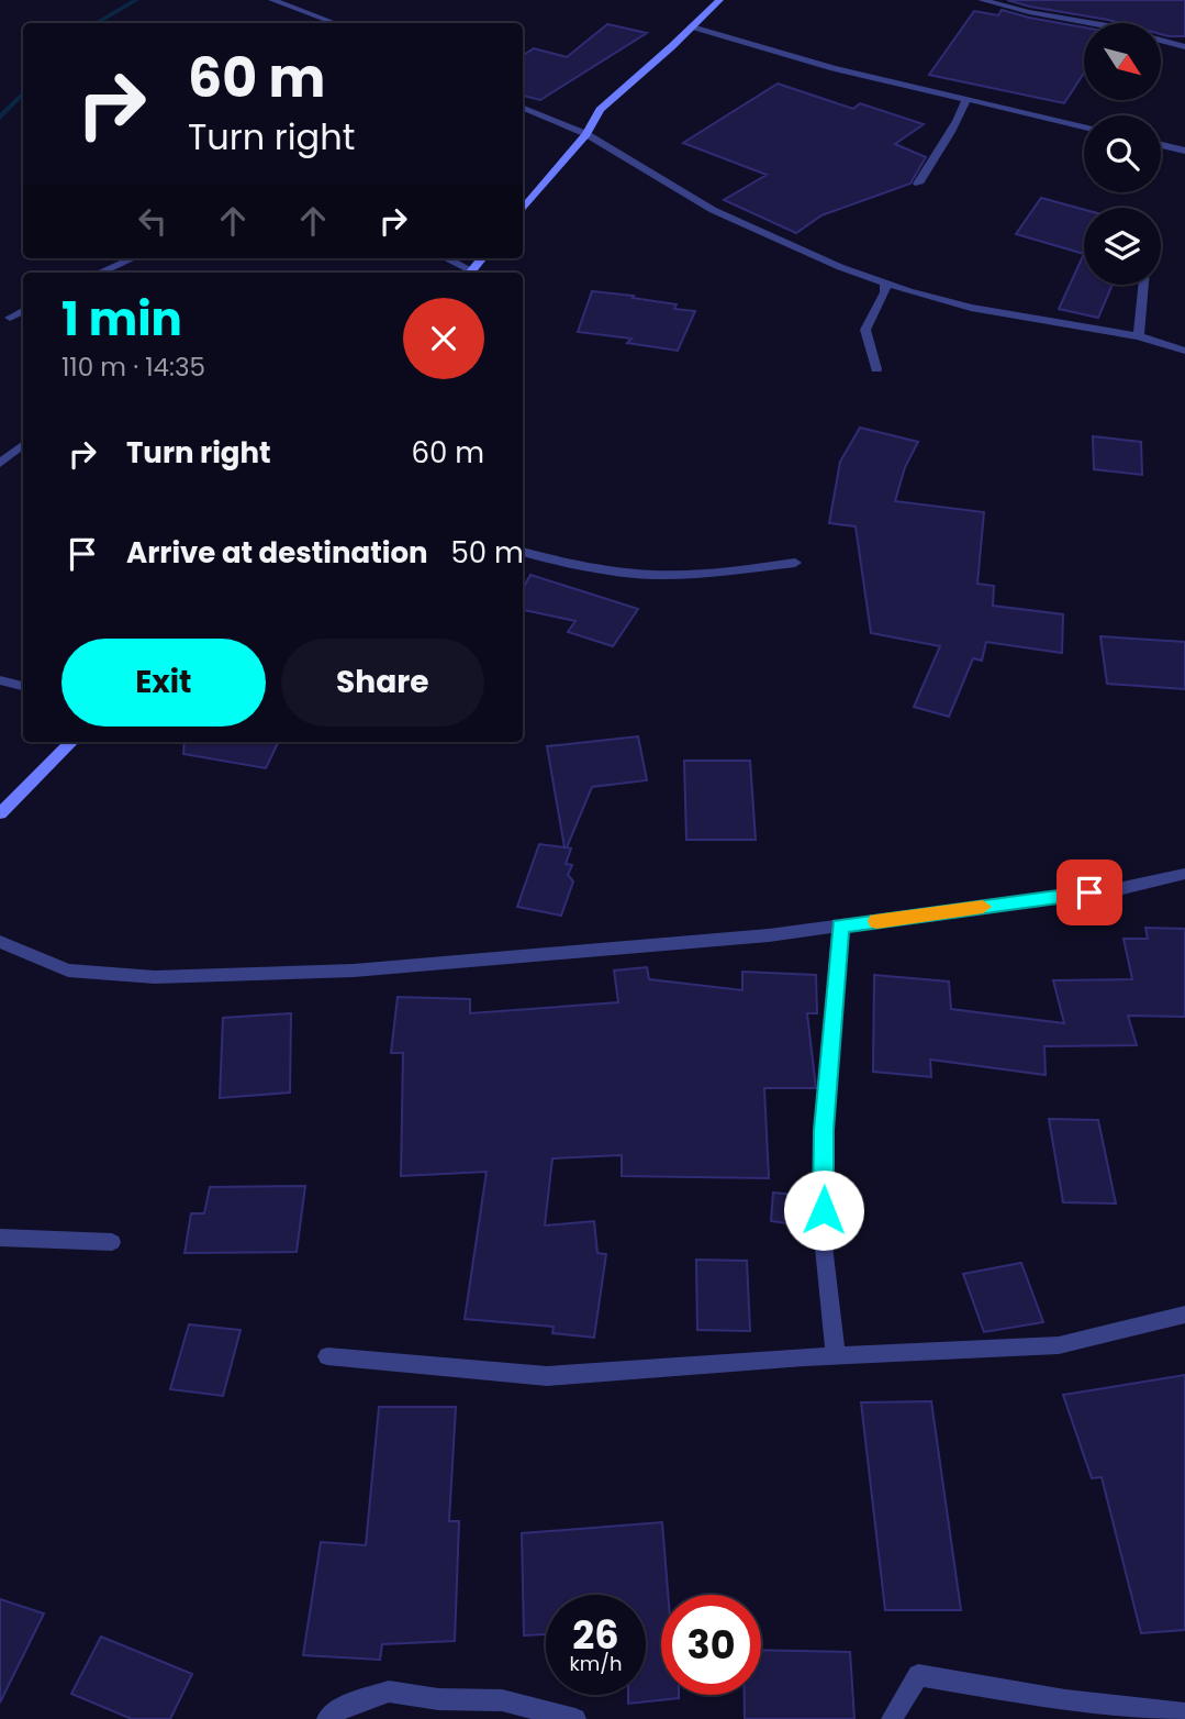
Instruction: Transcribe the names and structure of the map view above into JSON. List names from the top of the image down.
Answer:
{
  "north": "bottom right",
  "page": {
    "turn": ["60 m", "Turn right"],
    "heading": ["1 min", "110 m · 14:35"],
    "list": [
      {
        "name": "Turn right",
        "value": "60 m"
      },
      {
        "name": "Arrive at destination",
        "value": "50 m"
      }
    ],
    "buttons": ["Exit", "Share"],
    "speed": "26 km/h",
    "limit": "30"
  }
}
